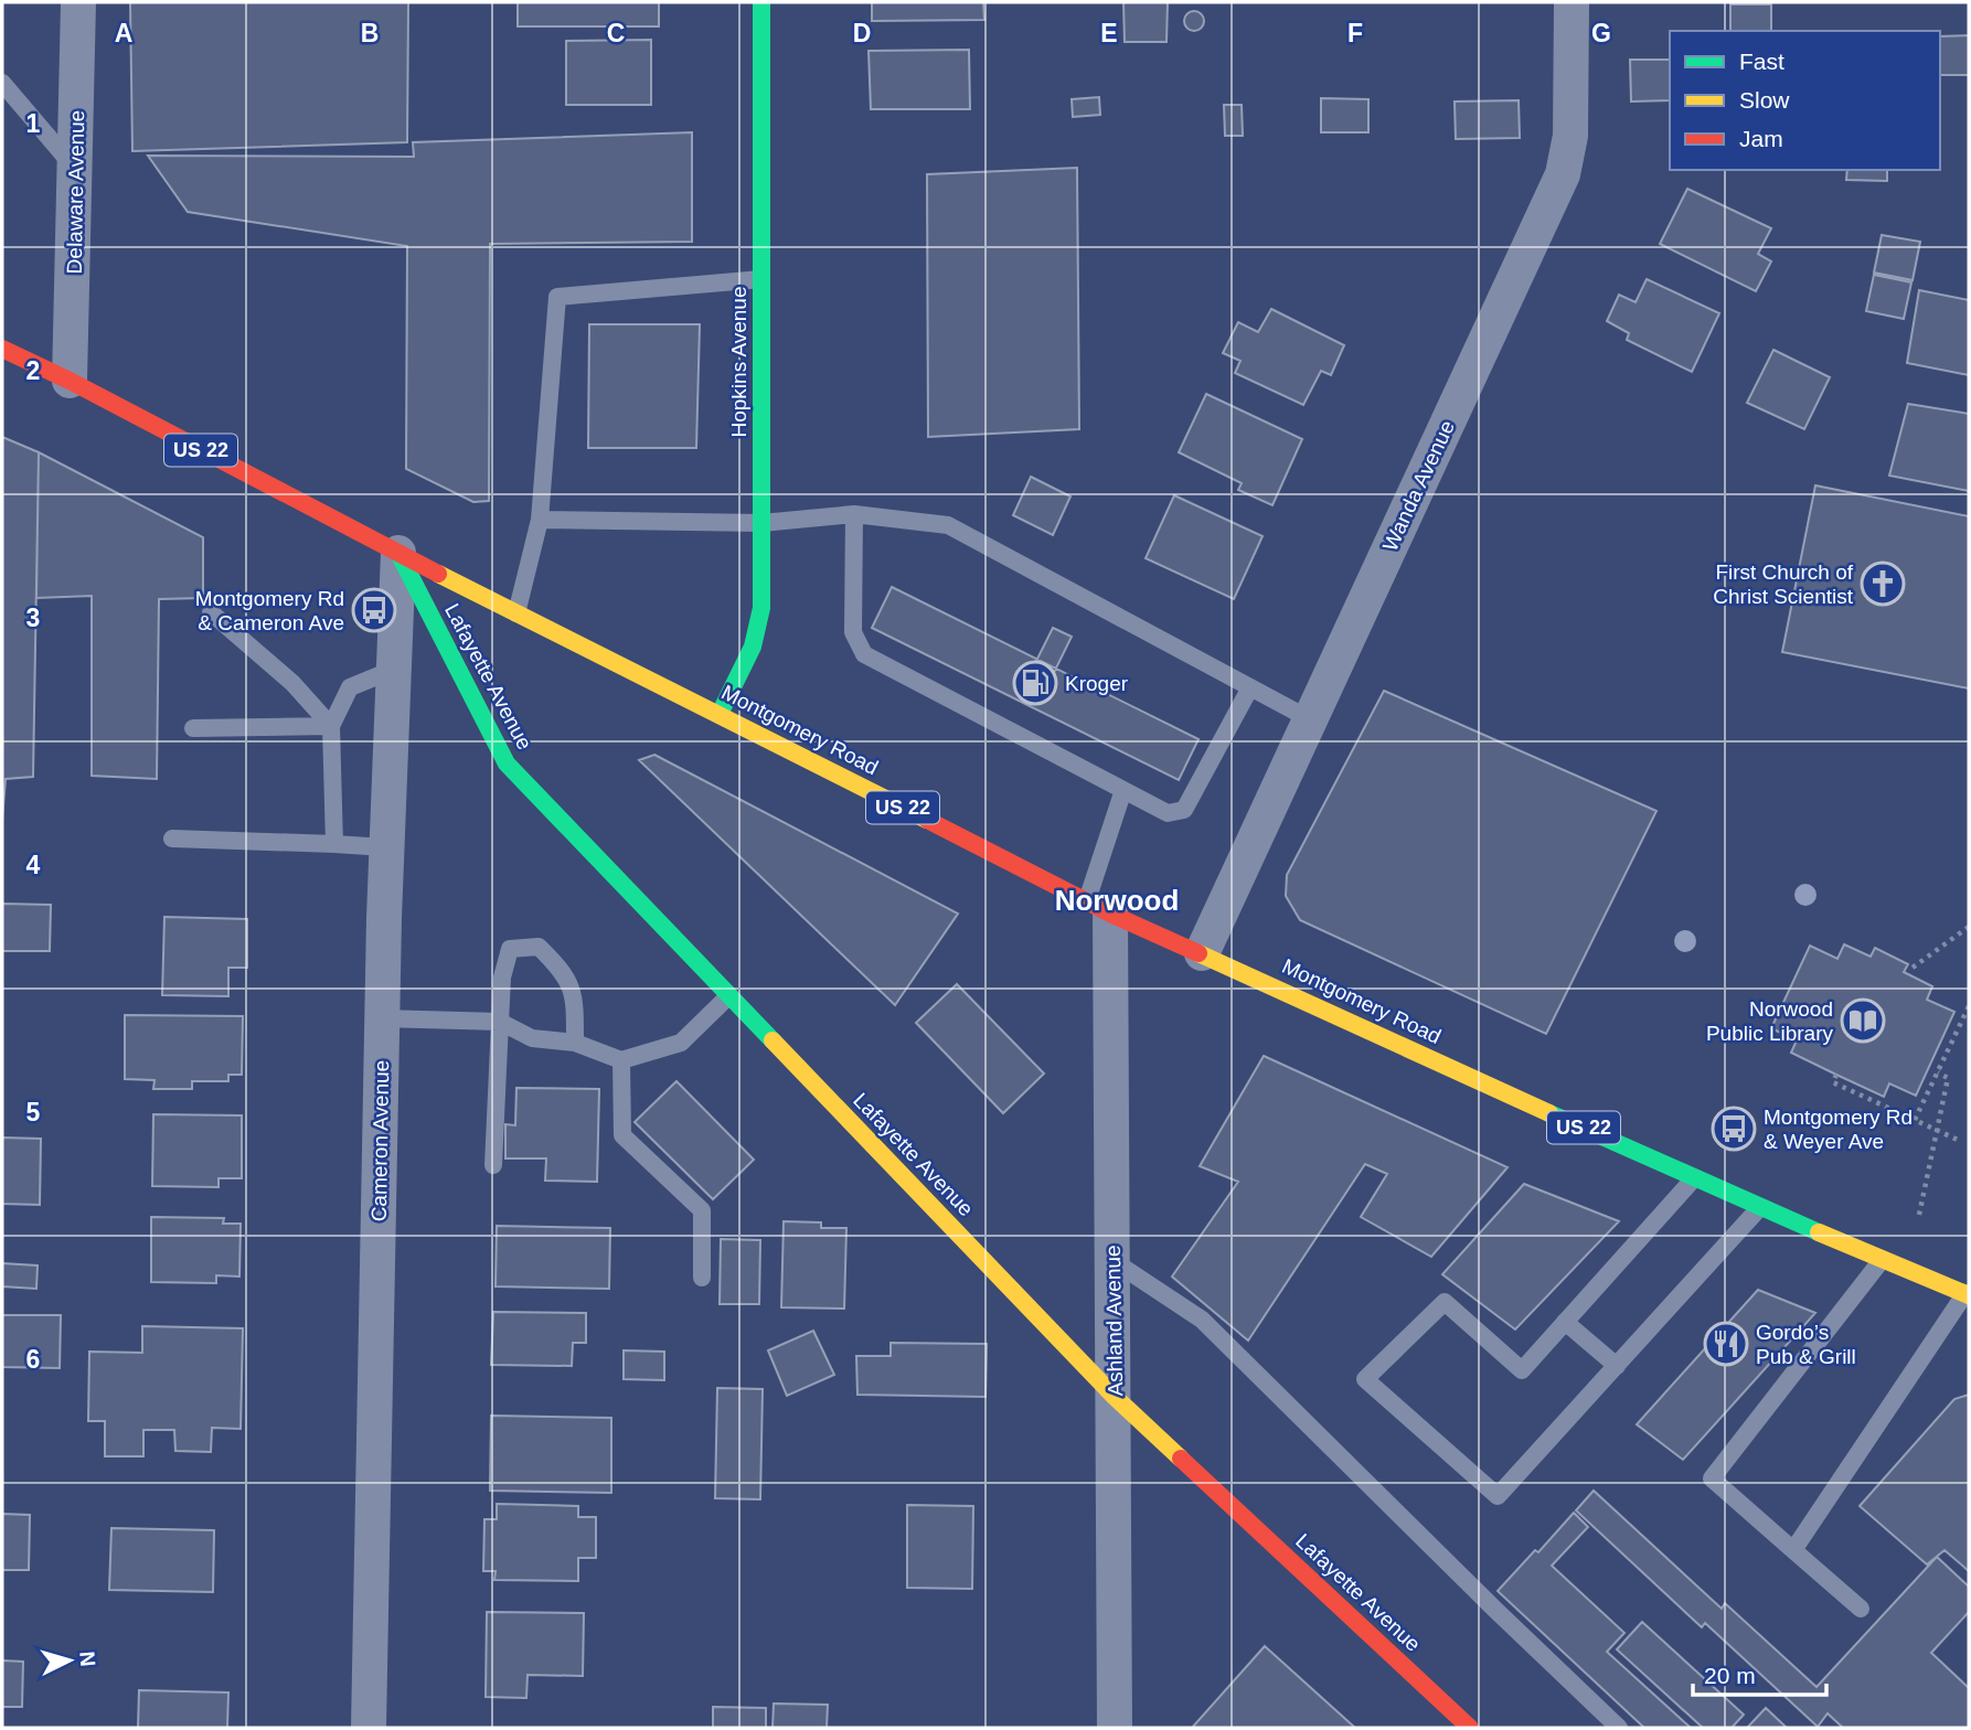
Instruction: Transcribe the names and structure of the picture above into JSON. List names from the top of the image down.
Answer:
{
  "streets": {
    "street": [
      "Delaware Avenue",
      "Hopkins Avenue",
      "US 22",
      "Wanda Avenue",
      "Lafayette Avenue",
      "Montgomery Road",
      "Cameron Avenue",
      "Ashland Avenue"
    ]
  },
  "crossings": [
    ["Delaware Avenue", "Montgomery Road"],
    ["Hopkins Avenue", "Montgomery Road"],
    ["Wanda Avenue", "Montgomery Road"],
    ["Lafayette Avenue", "Montgomery Road"],
    ["Lafayette Avenue", "Cameron Avenue"],
    ["Lafayette Avenue", "Ashland Avenue"],
    ["Montgomery Road", "Cameron Avenue"],
    ["Montgomery Road", "Ashland Avenue"]
  ],
  "districts": ["Norwood"],
  "places": {
    "church": ["First Church of Christ Scientist"],
    "bus stop": ["Montgomery Rd & Cameron Ave", "Montgomery Rd & Weyer Ave"],
    "fuel station": ["Kroger"],
    "library": ["Norwood Public Library"],
    "restaurant": ["Gordo’s Pub & Grill"]
  },
  "legend": ["Fast", "Slow", "Jam"],
  "scale_bar": "20 m",
  "north": "right",
  "grid": {
    "columns": [
      "A",
      "B",
      "C",
      "D",
      "E",
      "F",
      "G"
    ],
    "rows": [
      "1",
      "2",
      "3",
      "4",
      "5",
      "6"
    ]
  }
}
